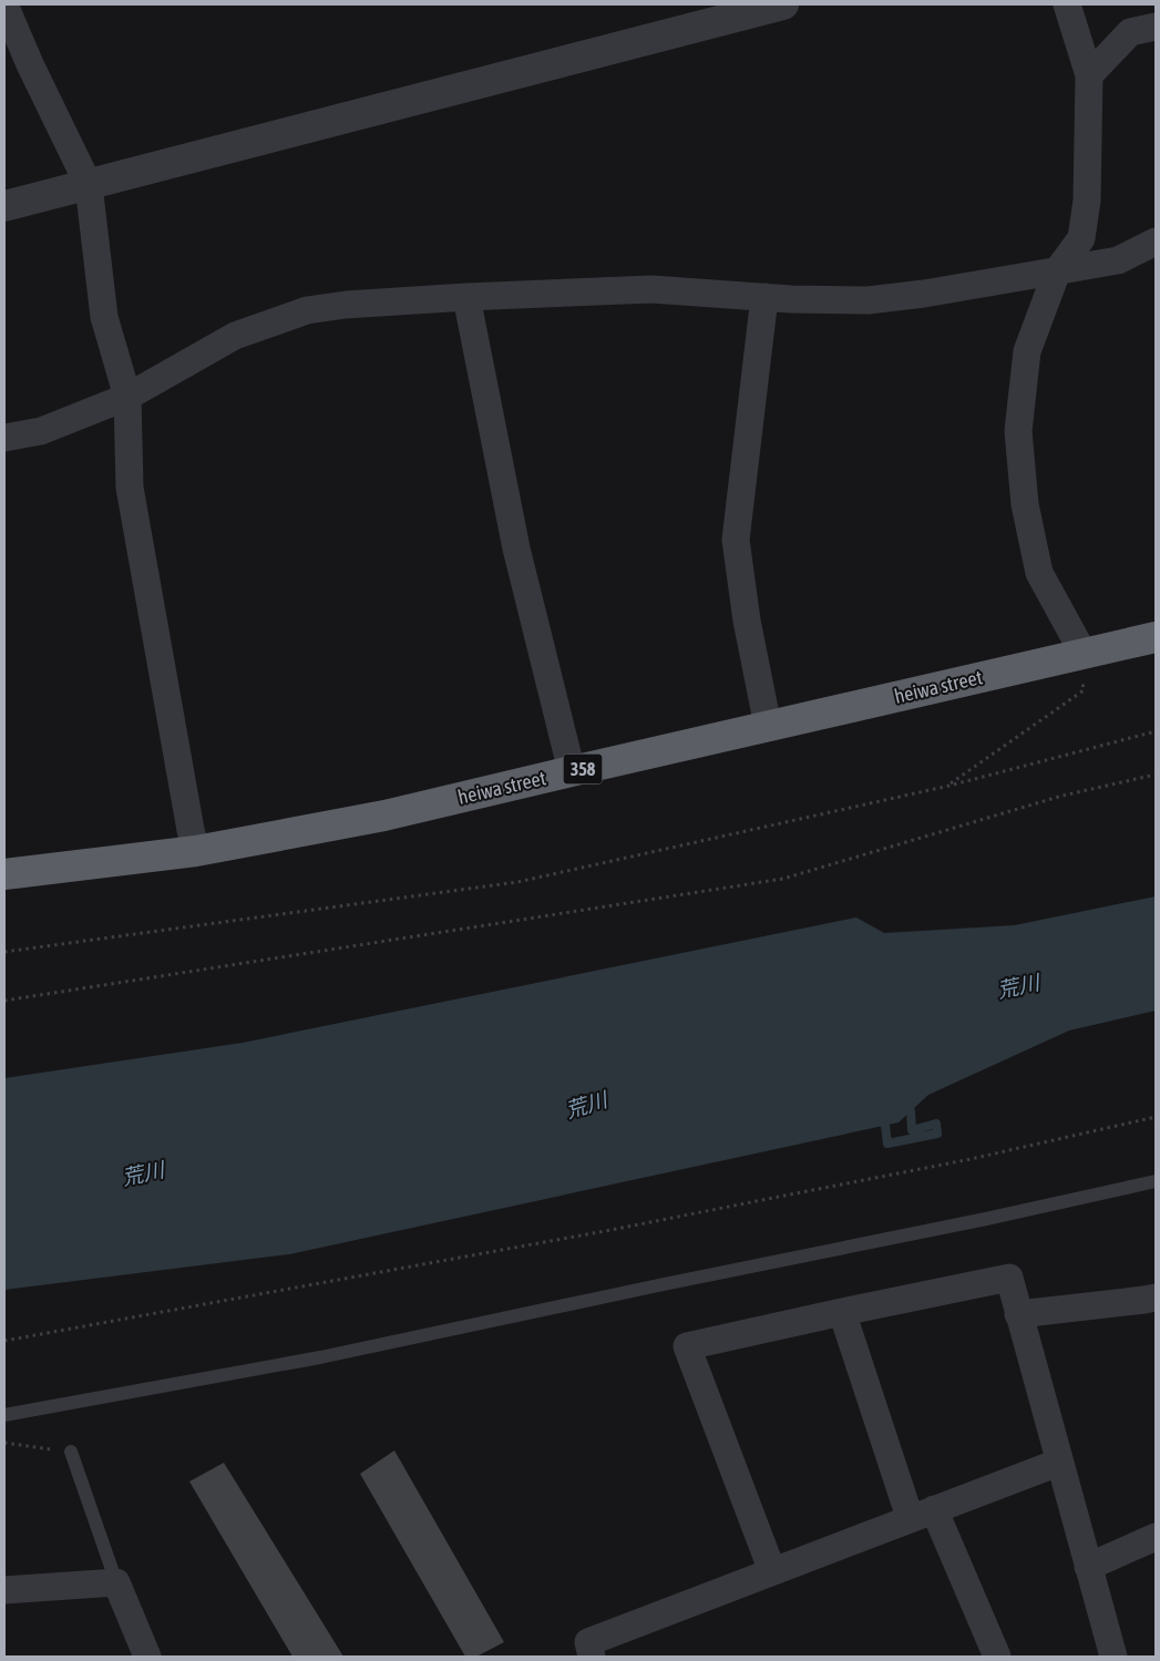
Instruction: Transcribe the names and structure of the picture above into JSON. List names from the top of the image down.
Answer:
{
  "streets": {
    "highway": ["heiwa street", "358"]
  },
  "water": ["荒川"]
}
